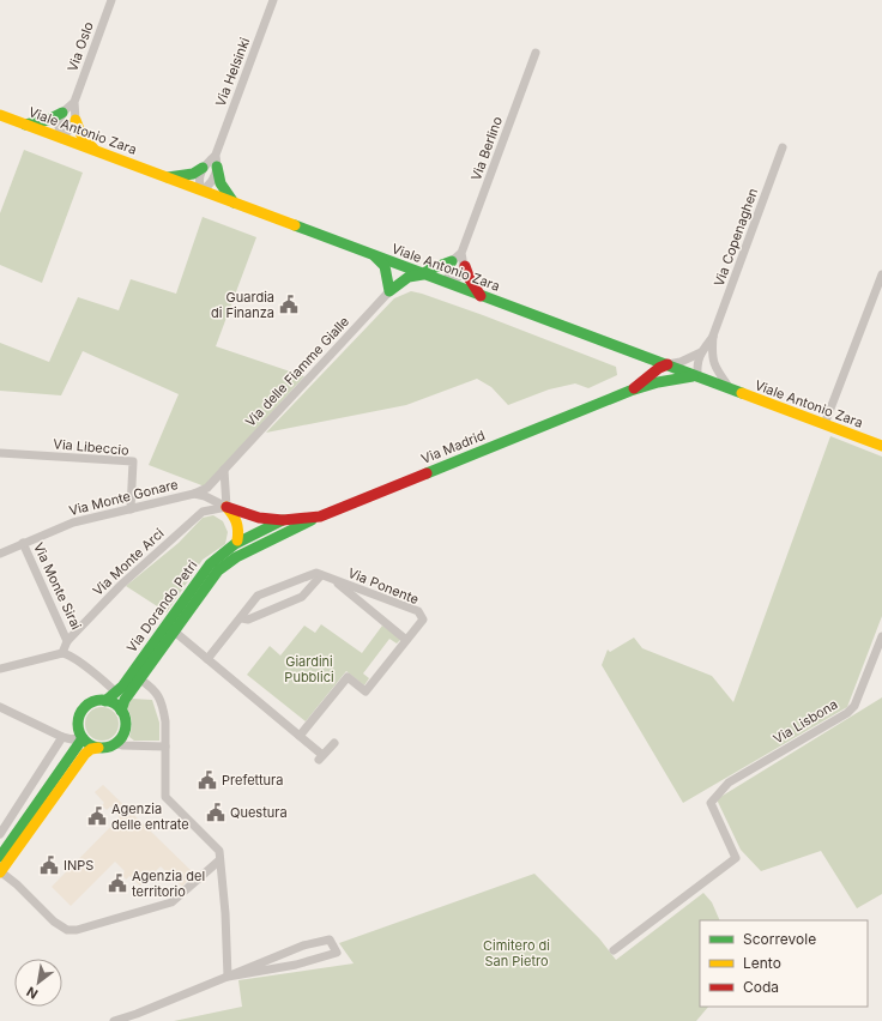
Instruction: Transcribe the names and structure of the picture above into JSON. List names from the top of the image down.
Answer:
{
  "streets": {
    "street": [
      "Via Oslo",
      "Via Helsinki",
      "Viale Antonio Zara",
      "Via Berlino",
      "Via Copenaghen",
      "Via delle Fiamme Gialle",
      "Via Libeccio",
      "Via Madrid",
      "Via Monte Gonare",
      "Via Monte Arci",
      "Via Monte Sirai",
      "Via Ponente",
      "Via Dorando Petri",
      "Via Lisbona"
    ]
  },
  "crossings": [
    ["Viale Antonio Zara", "Via Copenaghen"],
    ["Viale Antonio Zara", "Via Madrid"],
    ["Via Copenaghen", "Via Madrid"],
    ["Via delle Fiamme Gialle", "Via Monte Gonare"],
    ["Via Libeccio", "Via Monte Gonare"],
    ["Via Madrid", "Via Dorando Petri"],
    ["Via Monte Gonare", "Via Monte Arci"],
    ["Via Monte Gonare", "Via Monte Sirai"],
    ["Via Monte Arci", "Via Monte Sirai"]
  ],
  "parks": ["Giardini Pubblici", "Cimitero di San Pietro"],
  "places": {
    "public building": [
      "Guardia di Finanza",
      "Prefettura",
      "Questura",
      "Agenzia delle entrate",
      "INPS",
      "Agenzia del territorio"
    ]
  },
  "legend": ["Scorrevole", "Lento", "Coda"],
  "north": "bottom left"
}
